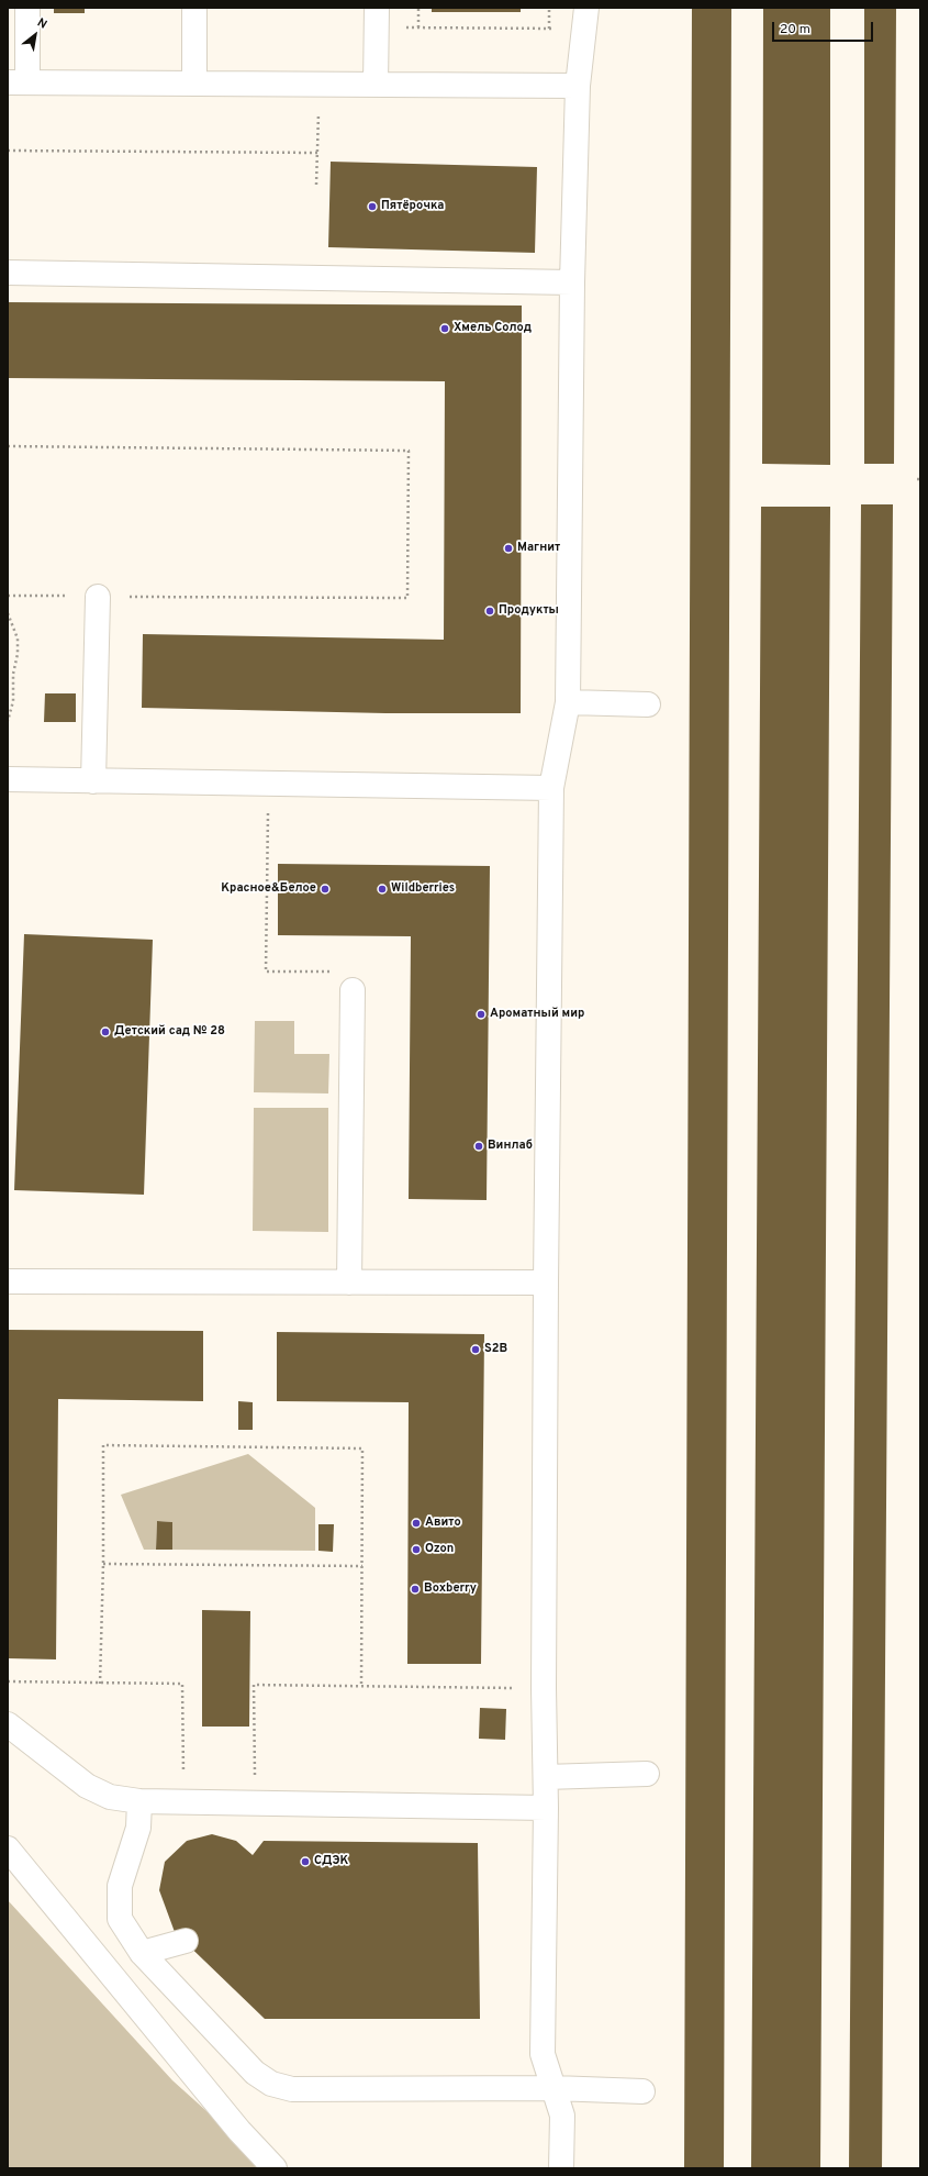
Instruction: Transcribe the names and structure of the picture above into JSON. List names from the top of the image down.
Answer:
{
  "places": [
    "Пятёрочка",
    "Хмель Солод",
    "Магнит",
    "Продукты",
    "Красное&Белое",
    "Wildberries",
    "Ароматный мир",
    "Детский сад № 28",
    "Винлаб",
    "S2B",
    "Авито",
    "Ozon",
    "Boxberry",
    "СДЭК"
  ],
  "scale_bar": "20 m",
  "north": "top right"
}
